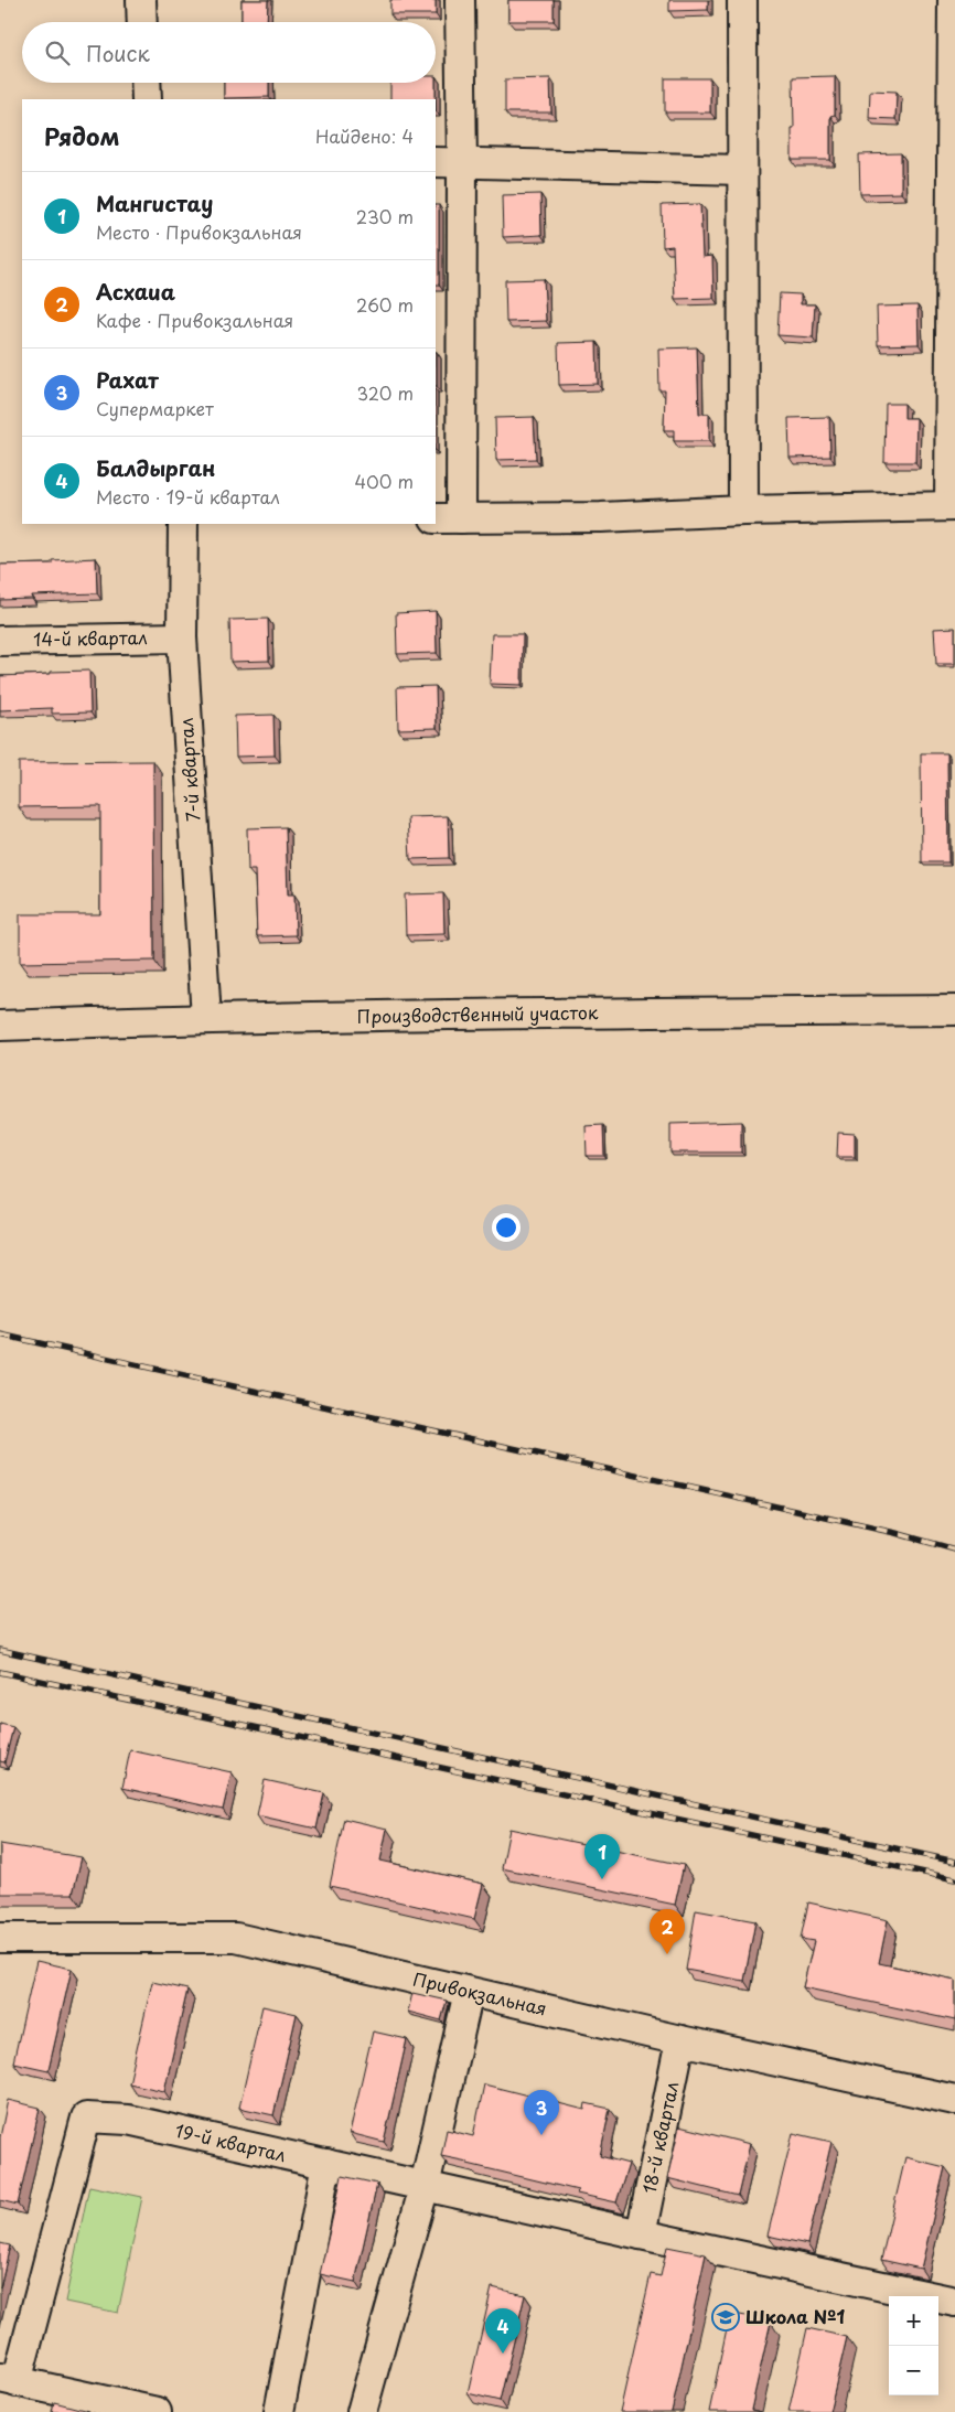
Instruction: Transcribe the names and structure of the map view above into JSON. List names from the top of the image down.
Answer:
{
  "streets": {
    "street": [
      "14-й квартал",
      "7-й квартал",
      "Производственный участок",
      "Привокзальная",
      "18-й квартал",
      "19-й квартал"
    ]
  },
  "crossings": [
    ["14-й квартал", "7-й квартал"],
    ["7-й квартал", "Производственный участок"],
    ["Привокзальная", "18-й квартал"],
    ["18-й квартал", "19-й квартал"]
  ],
  "places": {
    "school or university": ["Школа №1"]
  },
  "page": {
    "search": "Поиск",
    "heading": ["Рядом", "Найдено: 4"],
    "list": [
      {
        "mark": "1",
        "name": "Мангистау",
        "note": "Место · Привокзальная",
        "value": "230 m"
      },
      {
        "mark": "2",
        "name": "Асхаиа",
        "note": "Кафе · Привокзальная",
        "value": "260 m"
      },
      {
        "mark": "3",
        "name": "Рахат",
        "note": "Супермаркет",
        "value": "320 m"
      },
      {
        "mark": "4",
        "name": "Балдырган",
        "note": "Место · 19-й квартал",
        "value": "400 m"
      }
    ],
    "pins": [
      "1",
      "2",
      "3",
      "4"
    ],
    "map_buttons": ["+", "−"]
  }
}
